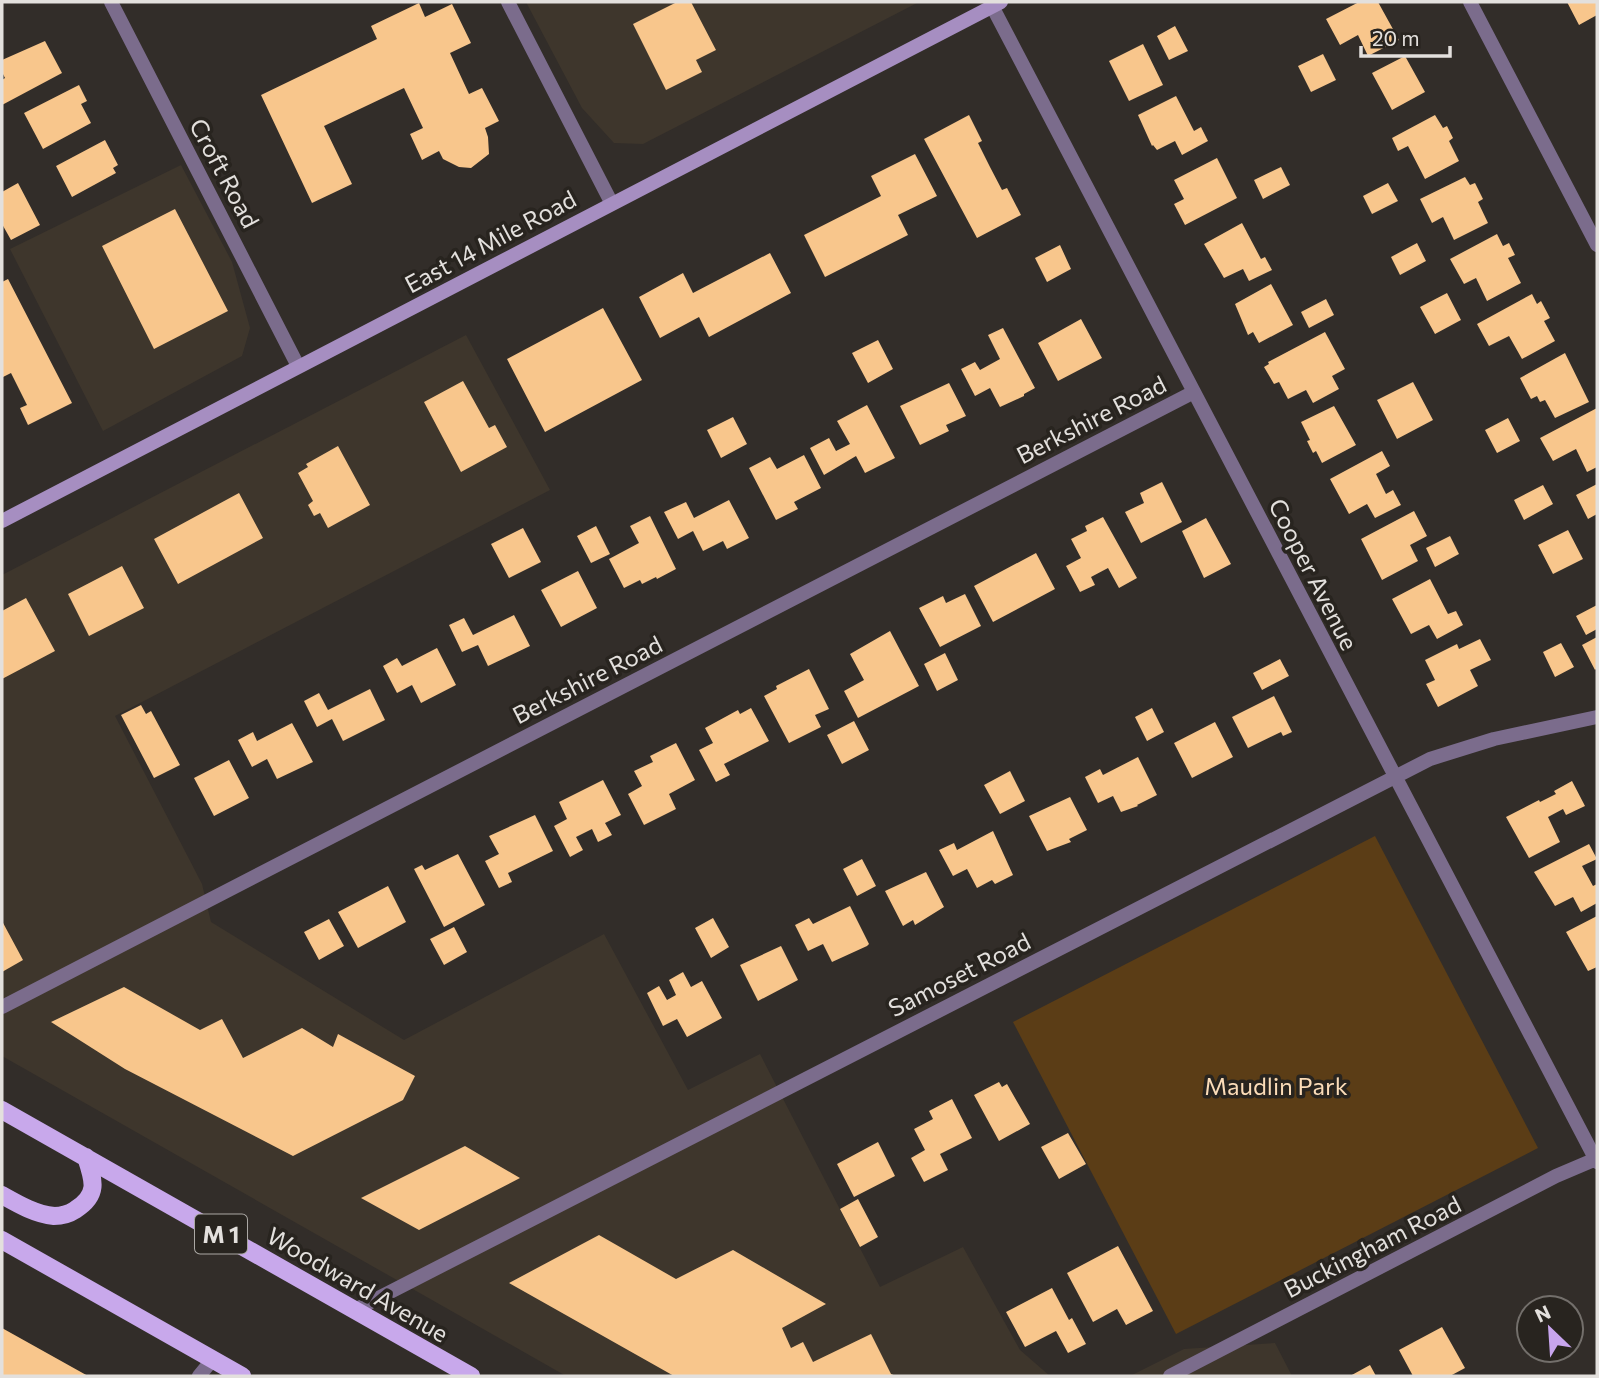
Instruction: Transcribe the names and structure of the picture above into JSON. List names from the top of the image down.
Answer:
{
  "streets": {
    "main road": ["East 14 Mile Road", "M 1", "Woodward Avenue"],
    "street": [
      "Croft Road",
      "Berkshire Road",
      "Cooper Avenue",
      "Samoset Road",
      "Buckingham Road"
    ]
  },
  "crossings": [
    ["Croft Road", "East 14 Mile Road"],
    ["East 14 Mile Road", "Cooper Avenue"],
    ["Berkshire Road", "Cooper Avenue"],
    ["Cooper Avenue", "Samoset Road"],
    ["Cooper Avenue", "Buckingham Road"],
    ["Samoset Road", "Woodward Avenue"]
  ],
  "parks": ["Maudlin Park"],
  "scale_bar": "20 m",
  "north": "top left"
}
